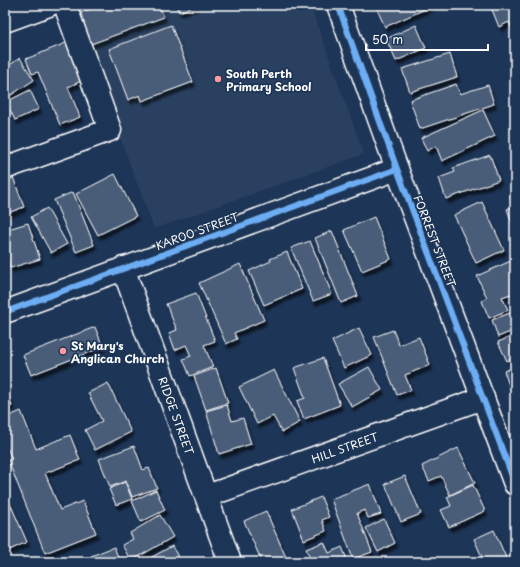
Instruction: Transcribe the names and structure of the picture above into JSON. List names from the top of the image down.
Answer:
{
  "streets": {
    "street": [
      "KAROO STREET",
      "FORREST STREET",
      "RIDGE STREET",
      "HILL STREET"
    ]
  },
  "crossings": [
    ["KAROO STREET", "FORREST STREET"],
    ["KAROO STREET", "RIDGE STREET"],
    ["FORREST STREET", "HILL STREET"],
    ["RIDGE STREET", "HILL STREET"]
  ],
  "places": ["South Perth Primary School", "St Mary's Anglican Church"],
  "scale_bar": "50 m"
}
